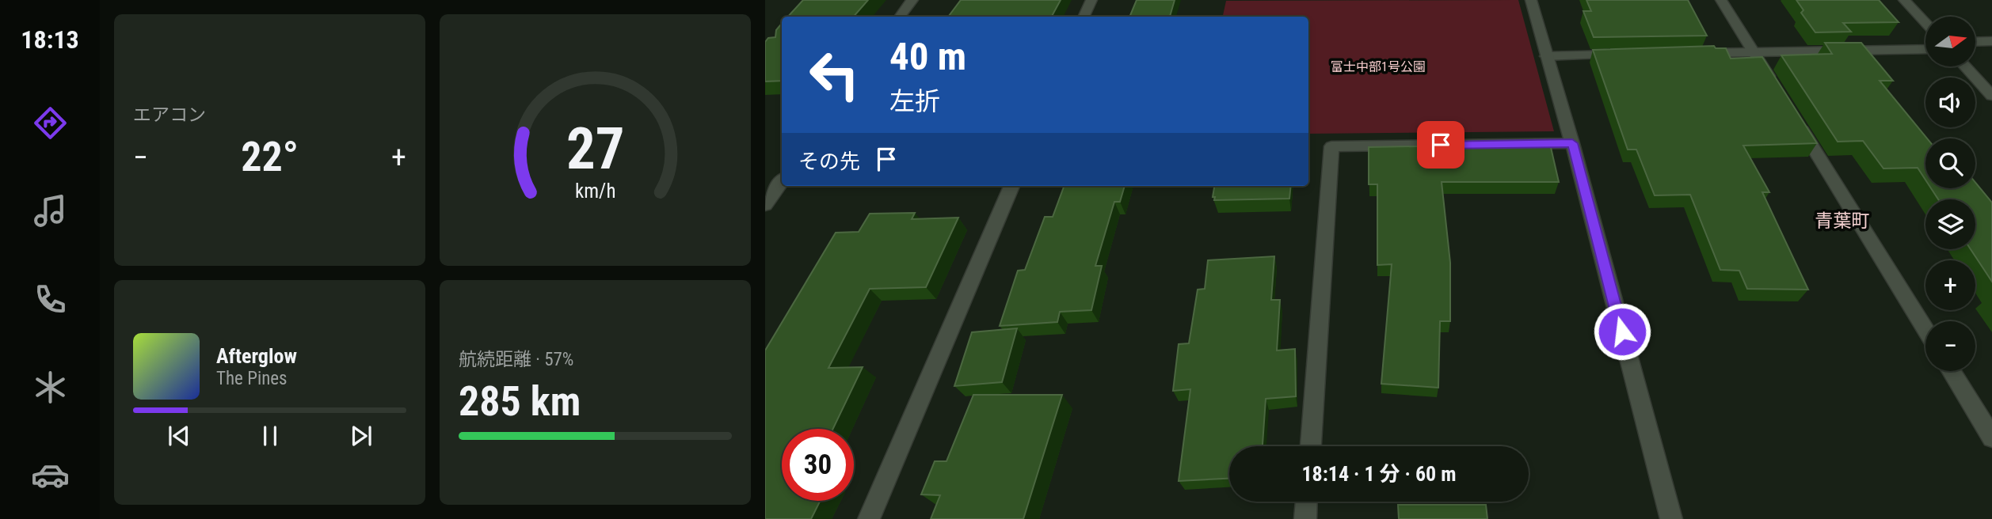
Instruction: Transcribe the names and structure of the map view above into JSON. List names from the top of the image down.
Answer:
{
  "districts": ["青葉町"],
  "parks": ["富士中部1号公園"],
  "north": "right",
  "page": {
    "tabs": "18:13",
    "tile": [
      "エアコン",
      ["航続距離 · 57%", "285 km"]
    ],
    "map_buttons": ["+", "−"],
    "turn": ["40 m", "左折"],
    "then": "その先",
    "heat": ["−", "22°", "+"],
    "song": ["Afterglow", "The Pines"],
    "limit": "30",
    "trip": "18:14 · 1 分 · 60 m",
    "gauge": ["27", "km/h"]
  }
}
